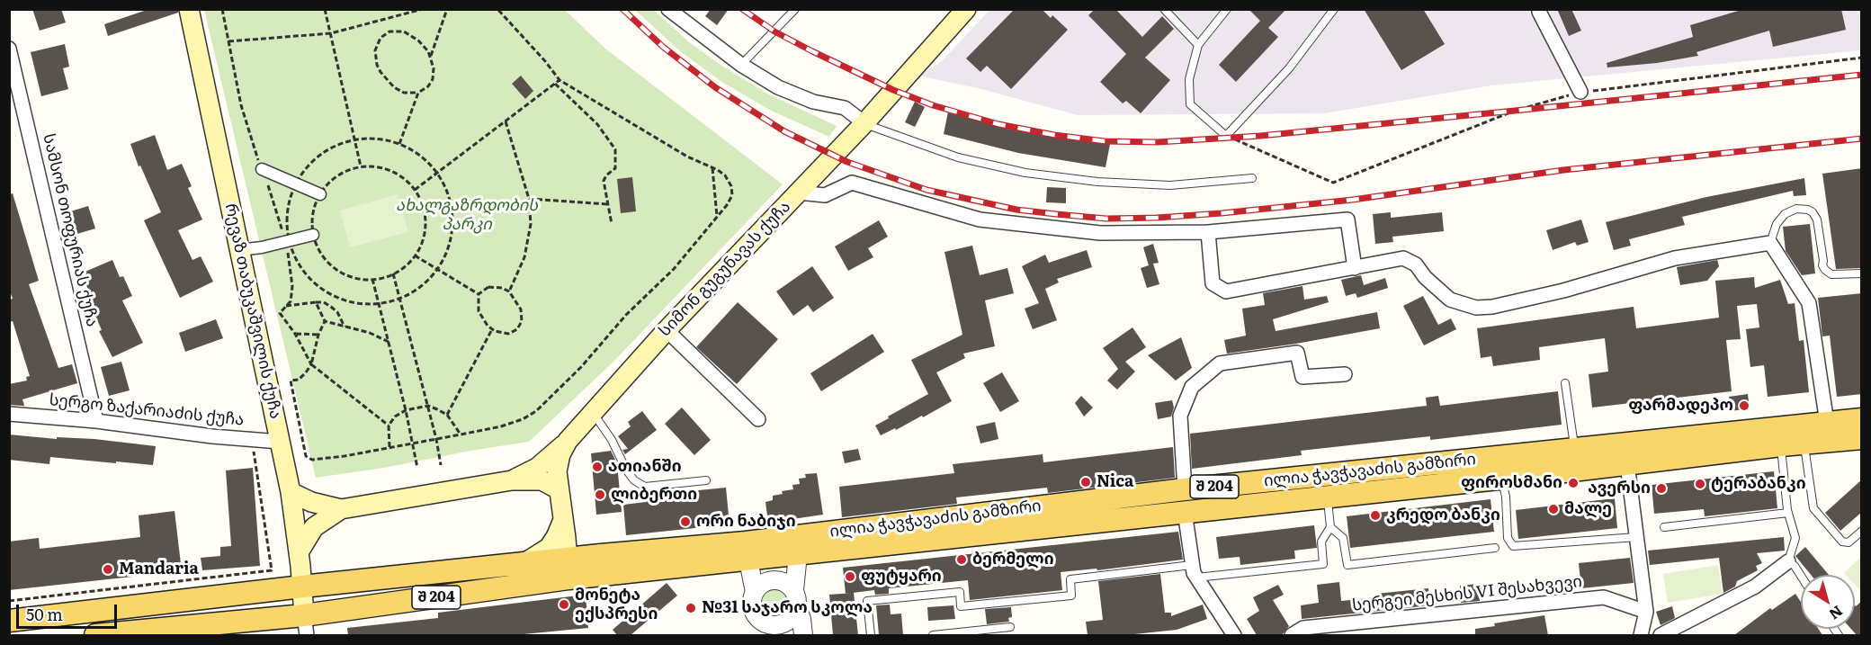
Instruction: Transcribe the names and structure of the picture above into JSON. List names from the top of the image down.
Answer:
{
  "streets": {
    "main road": [
      "სიმონ გუგუნავას ქუჩა",
      "რევაზ თაბუკაშვილის ქუჩა",
      "ილია ჭავჭავაძის გამზირი",
      "შ 204"
    ],
    "street": ["სამსონ თოფურიას ქუჩა", "სერგო ზაქარიაძის ქუჩა", "სერგეი მესხის VI შესახვევი"]
  },
  "crossings": [
    ["სამსონ თოფურიას ქუჩა", "სერგო ზაქარიაძის ქუჩა"],
    ["სიმონ გუგუნავას ქუჩა", "ილია ჭავჭავაძის გამზირი"],
    ["რევაზ თაბუკაშვილის ქუჩა", "სერგო ზაქარიაძის ქუჩა"],
    ["რევაზ თაბუკაშვილის ქუჩა", "ილია ჭავჭავაძის გამზირი"]
  ],
  "parks": ["ახალგაზრდობის პარკი"],
  "places": [
    "ფარმადეპო",
    "ათიანში",
    "Nica",
    "ფიროსმანი",
    "ტერაბანკი",
    "ავერსი",
    "ლიბერთი",
    "მალე",
    "კრედო ბანკი",
    "ორი ნაბიჯი",
    "ბერმელი",
    "Mandaria",
    "ფუტყარი",
    "მონეტა ექსპრესი",
    "№31 საჯარო სკოლა"
  ],
  "scale_bar": "50 m",
  "north": "bottom right"
}
